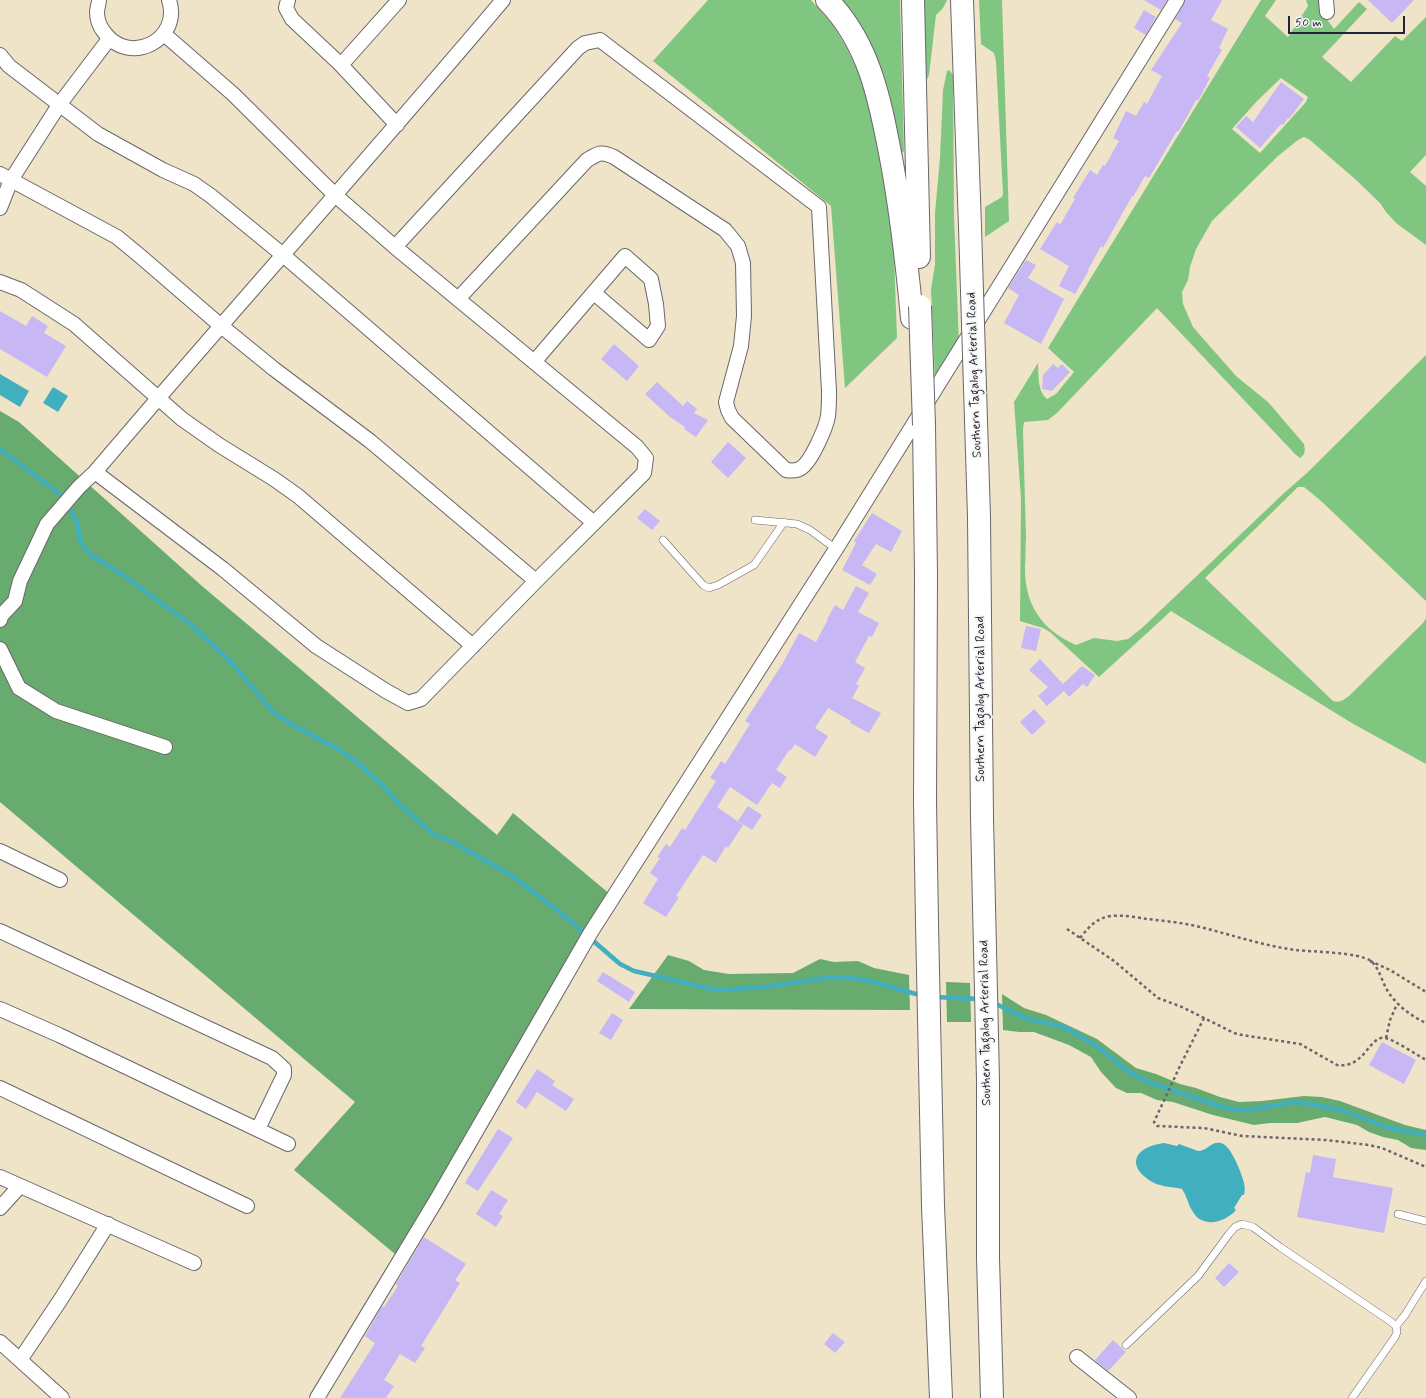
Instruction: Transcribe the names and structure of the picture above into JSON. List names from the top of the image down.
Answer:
{
  "streets": {
    "highway": ["Southern Tagalog Arterial Road"]
  },
  "scale_bar": "50 m"
}
